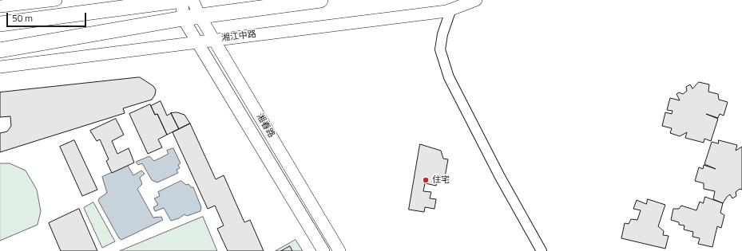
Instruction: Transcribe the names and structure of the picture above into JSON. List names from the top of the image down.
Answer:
{
  "streets": {
    "street": ["湘江中路", "湘春路"]
  },
  "crossings": [
    ["湘江中路", "湘春路"]
  ],
  "places": ["住宅"],
  "scale_bar": "50 m"
}
